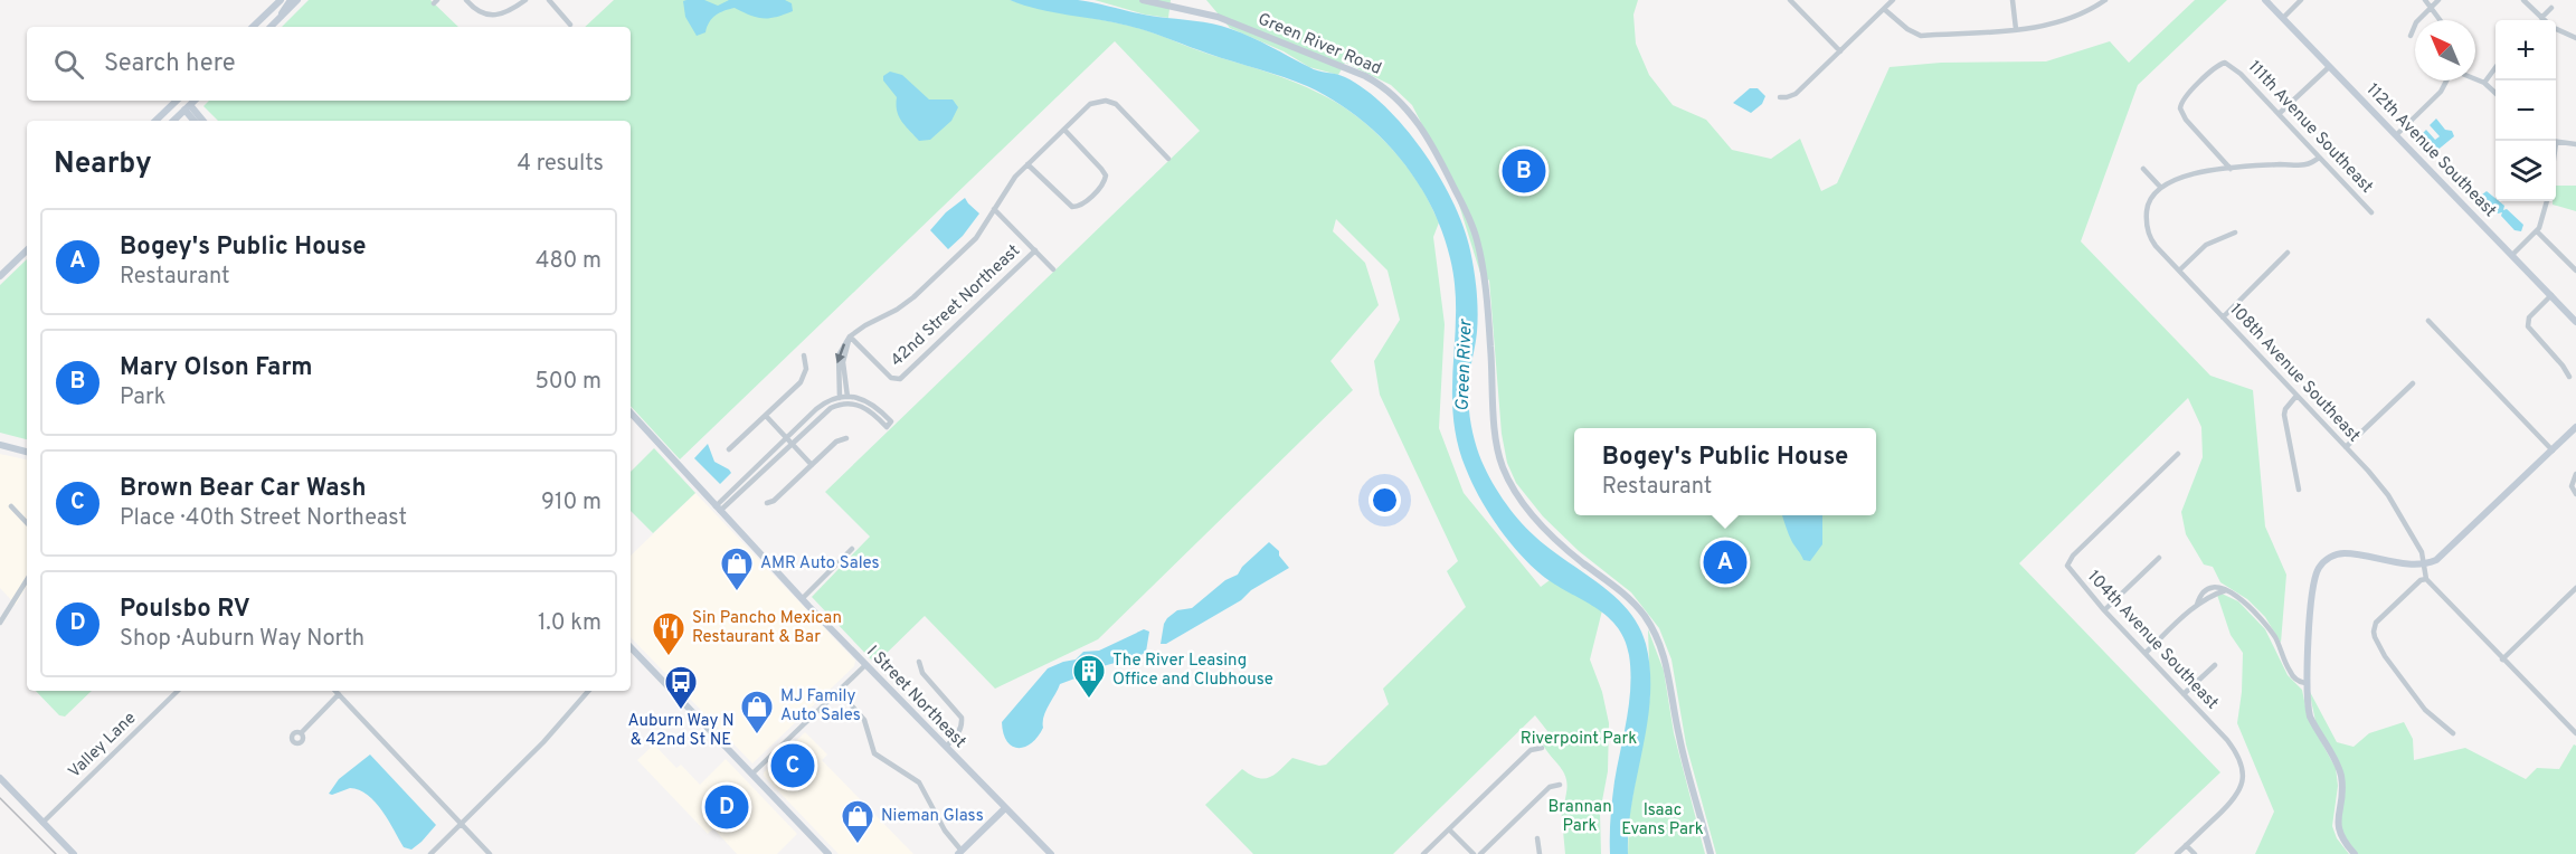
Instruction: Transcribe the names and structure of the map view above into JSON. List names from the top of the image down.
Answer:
{
  "streets": {
    "street": [
      "Green River Road",
      "111th Avenue Southeast",
      "112th Avenue Southeast",
      "42nd Street Northeast",
      "108th Avenue Southeast",
      "104th Avenue Southeast",
      "I Street Northeast",
      "Valley Lane"
    ]
  },
  "water": ["Green River"],
  "parks": ["Riverpoint Park", "Brannan Park", "Isaac Evans Park"],
  "places": {
    "shop": ["AMR Auto Sales", "MJ Family Auto Sales", "Nieman Glass"],
    "restaurant": ["Sin Pancho Mexican Restaurant & Bar"],
    "building": ["The River Leasing Office and Clubhouse"],
    "bus stop": ["Auburn Way N & 42nd St NE"]
  },
  "north": "top left",
  "page": {
    "map_buttons": ["+", "−"],
    "search": "Search here",
    "heading": ["Nearby", "4 results"],
    "pins": [
      "B",
      "A",
      "C",
      "D"
    ],
    "list": [
      {
        "mark": "A",
        "name": "Bogey's Public House",
        "note": "Restaurant",
        "value": "480 m"
      },
      {
        "mark": "B",
        "name": "Mary Olson Farm",
        "note": "Park",
        "value": "500 m"
      },
      {
        "mark": "C",
        "name": "Brown Bear Car Wash",
        "note": "Place · 40th Street Northeast",
        "value": "910 m"
      },
      {
        "mark": "D",
        "name": "Poulsbo RV",
        "note": "Shop · Auburn Way North",
        "value": "1.0 km"
      }
    ],
    "popup": ["Bogey's Public House", "Restaurant"]
  }
}
